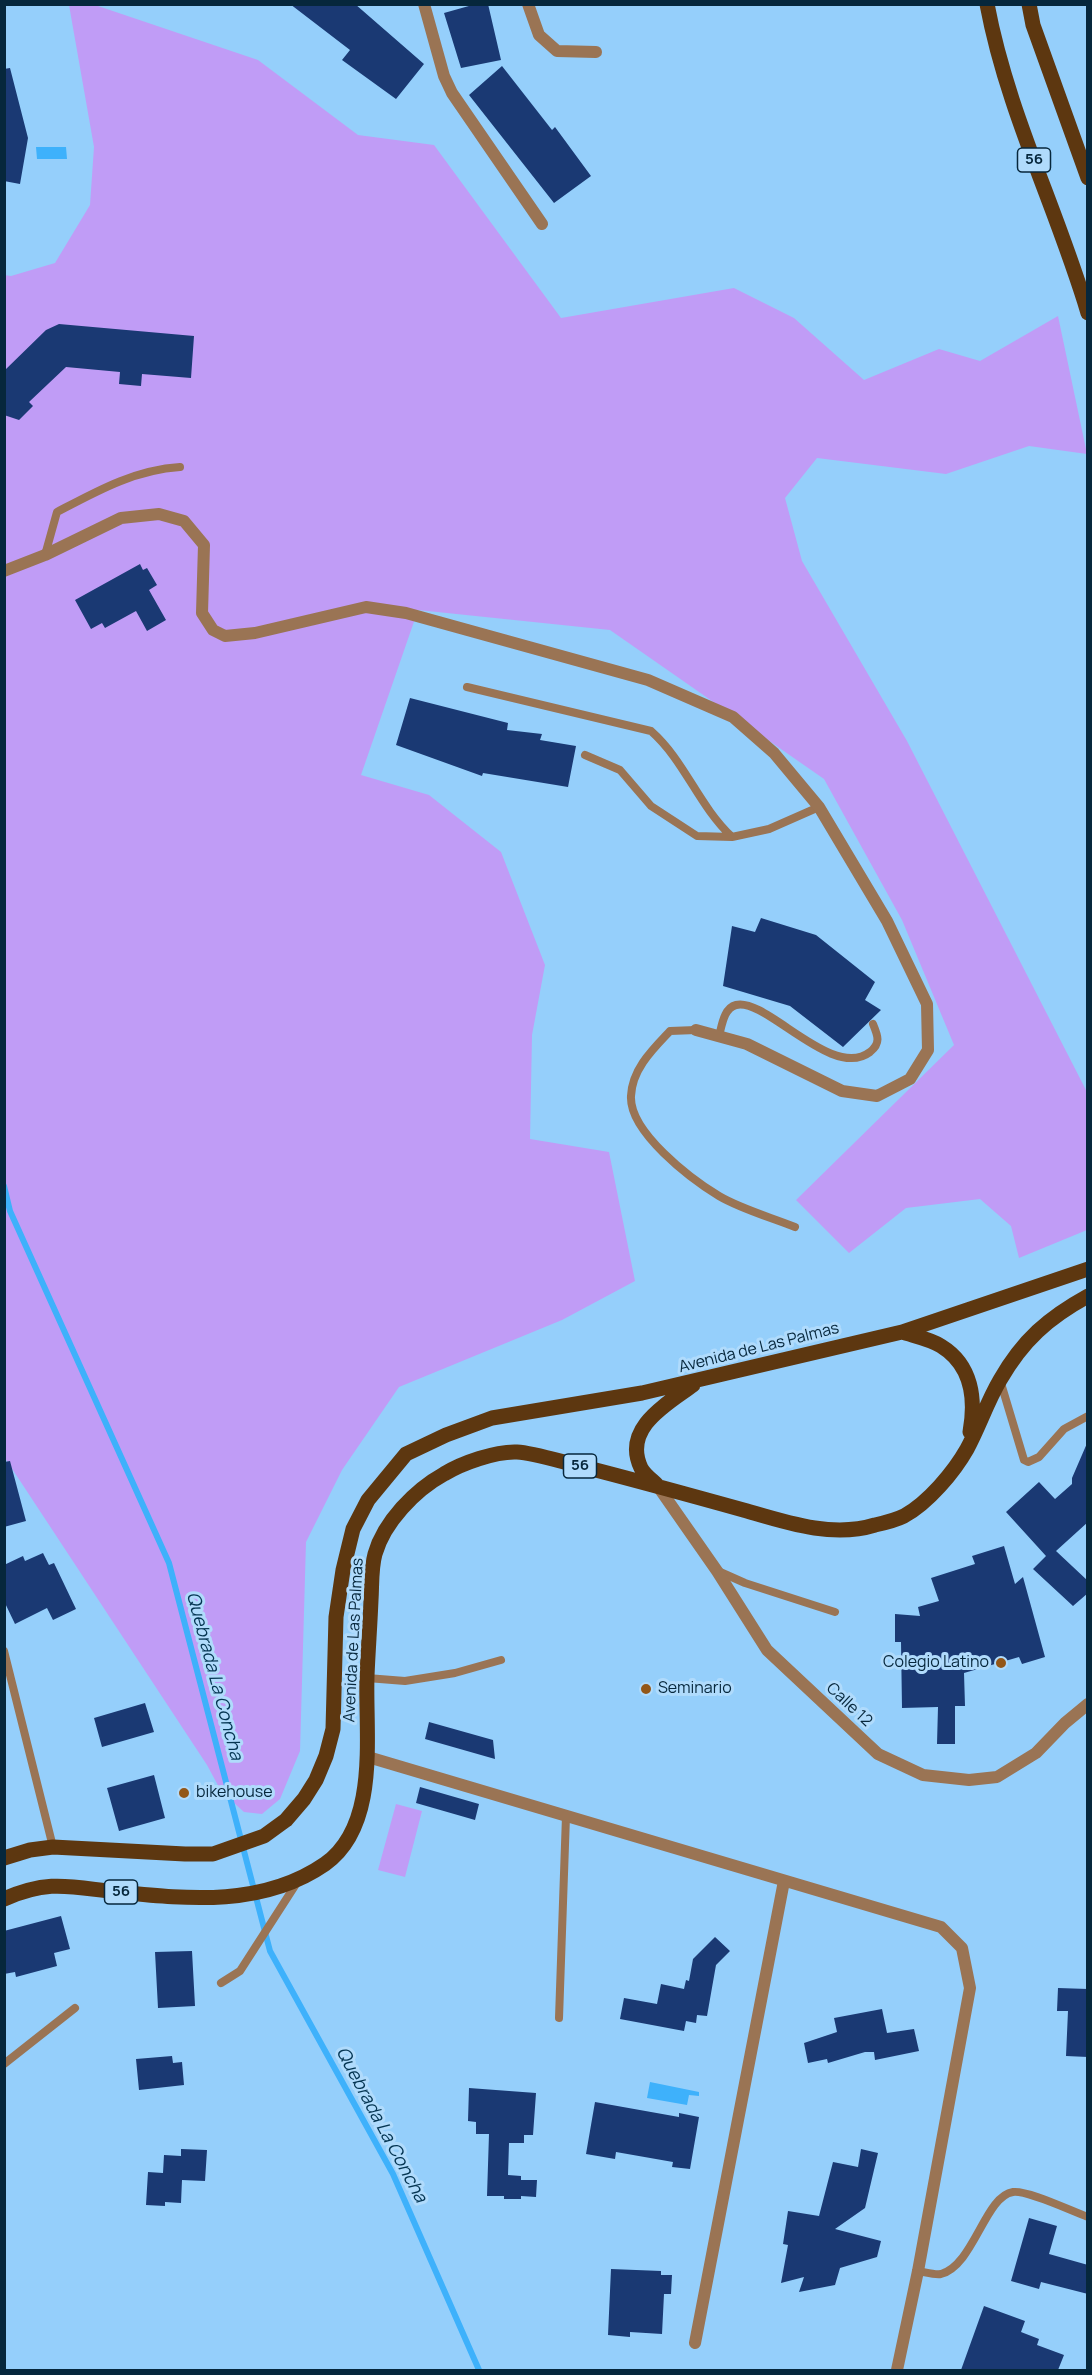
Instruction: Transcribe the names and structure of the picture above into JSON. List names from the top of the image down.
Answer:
{
  "streets": {
    "main road": ["56", "Avenida de Las Palmas"],
    "street": ["Calle 12"]
  },
  "crossings": [
    ["Avenida de Las Palmas", "Calle 12"]
  ],
  "water": ["Quebrada La Concha"],
  "places": ["Colegio Latino", "Seminario", "bikehouse"]
}
